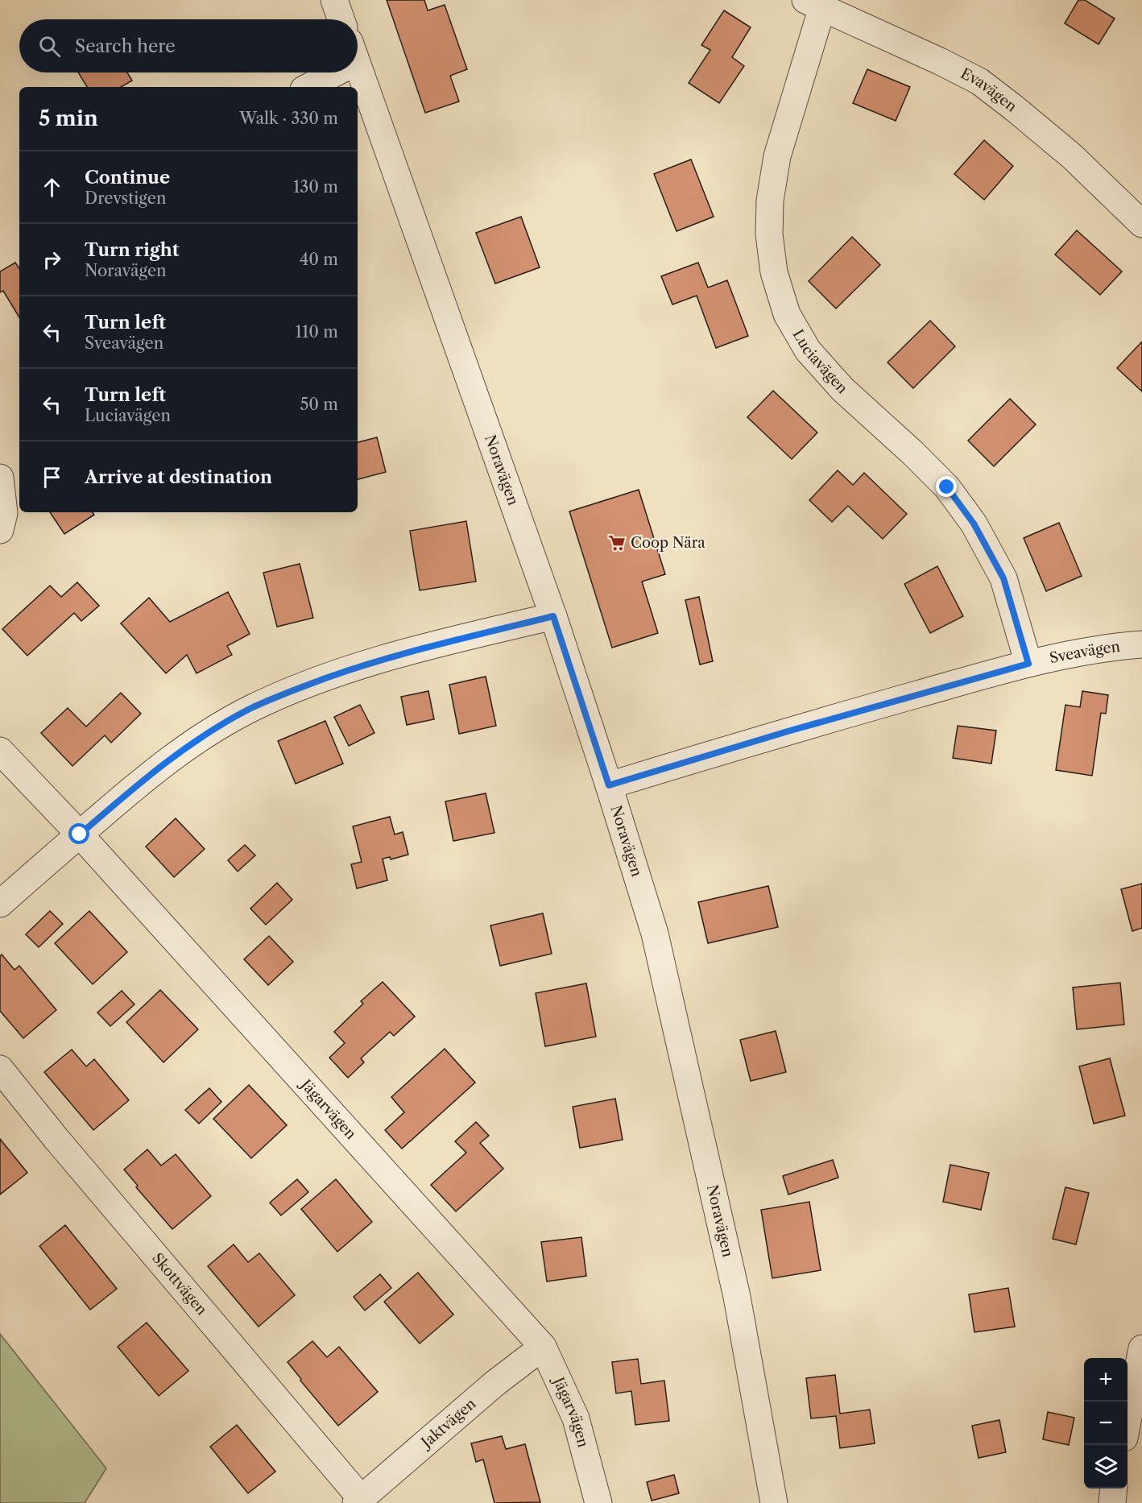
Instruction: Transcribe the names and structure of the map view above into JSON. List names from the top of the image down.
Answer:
{
  "streets": {
    "street": [
      "Evavägen",
      "Luciavägen",
      "Noravägen",
      "Sveavägen",
      "Jägarvägen",
      "Skottvägen",
      "Jaktvägen"
    ]
  },
  "crossings": [
    ["Evavägen", "Luciavägen"],
    ["Luciavägen", "Sveavägen"],
    ["Noravägen", "Sveavägen"],
    ["Jägarvägen", "Jaktvägen"],
    ["Skottvägen", "Jaktvägen"]
  ],
  "places": {
    "supermarket": ["Coop Nära"]
  },
  "page": {
    "search": "Search here",
    "heading": ["5 min", "Walk · 330 m"],
    "list": [
      ["Continue", "Drevstigen", "130 m"],
      ["Turn right", "Noravägen", "40 m"],
      ["Turn left", "Sveavägen", "110 m"],
      ["Turn left", "Luciavägen", "50 m"],
      "Arrive at destination"
    ],
    "map_buttons": ["+", "−"]
  }
}
